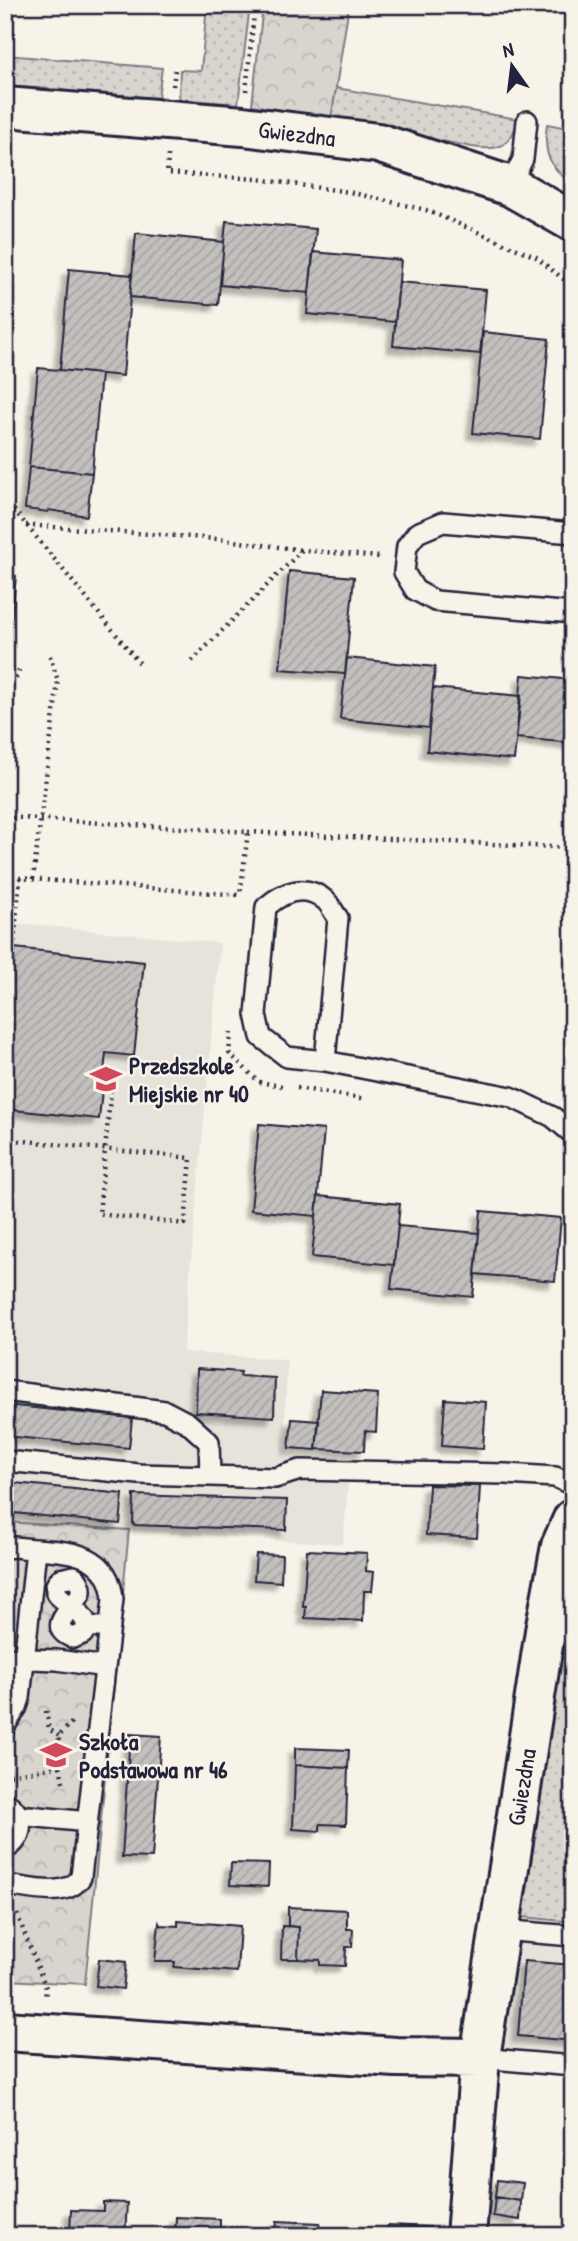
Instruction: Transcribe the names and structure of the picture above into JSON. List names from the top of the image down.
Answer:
{
  "streets": {
    "street": ["Gwiezdna"]
  },
  "places": {
    "school or university": ["Przedszkole Miejskie nr 40", "Szkoła Podstawowa nr 46"]
  },
  "north": "top"
}
